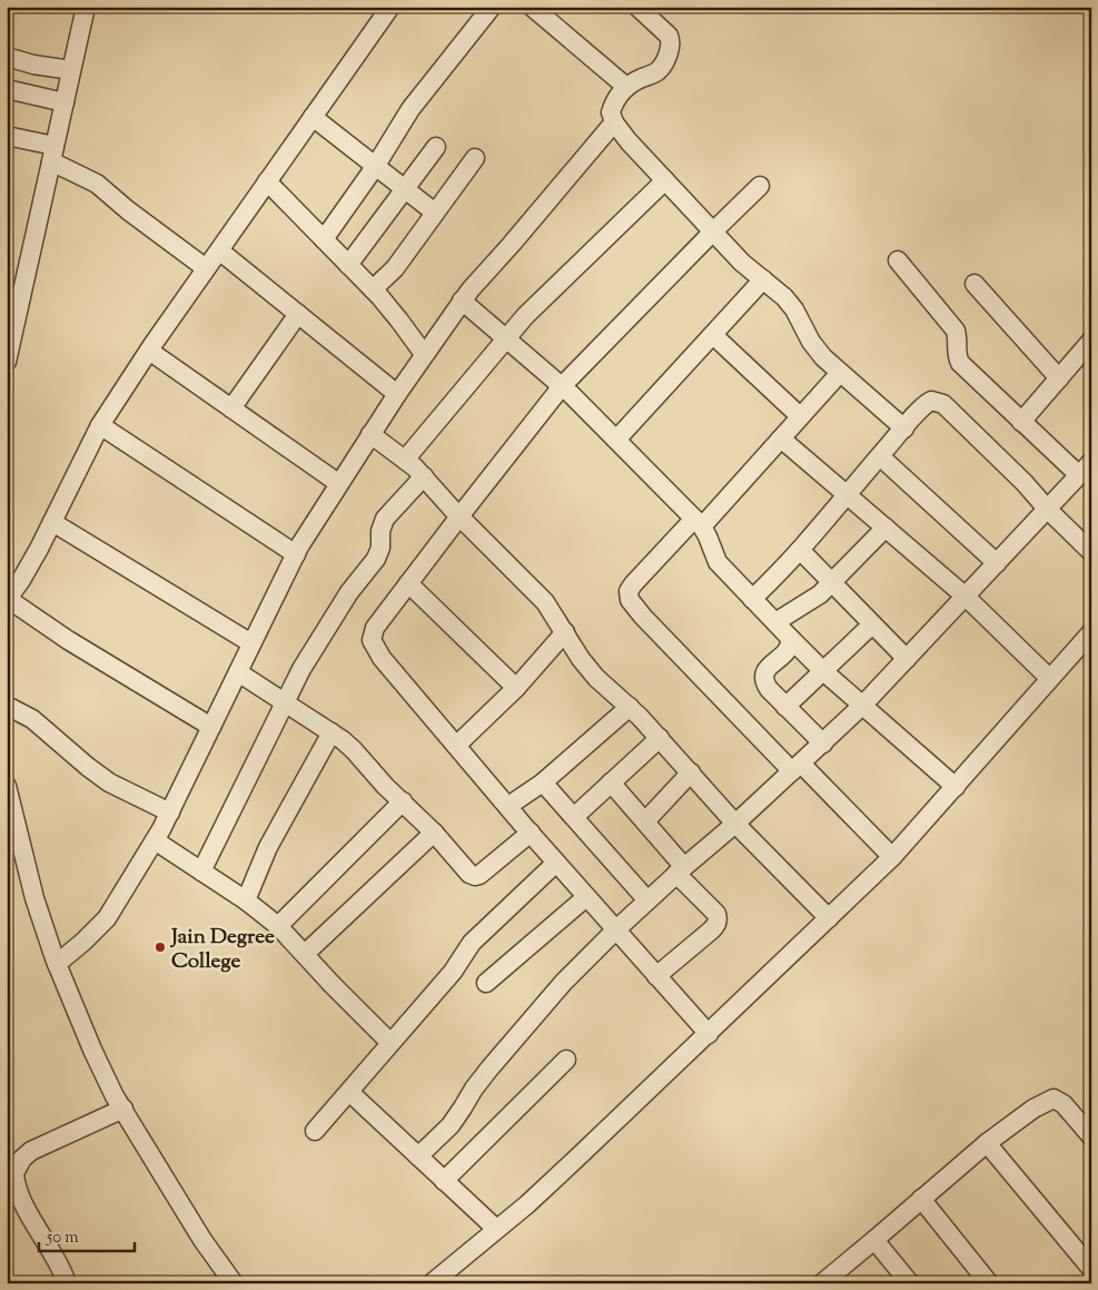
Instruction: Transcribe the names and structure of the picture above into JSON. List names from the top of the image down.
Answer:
{
  "places": ["Jain Degree College"],
  "scale_bar": "50 m"
}
